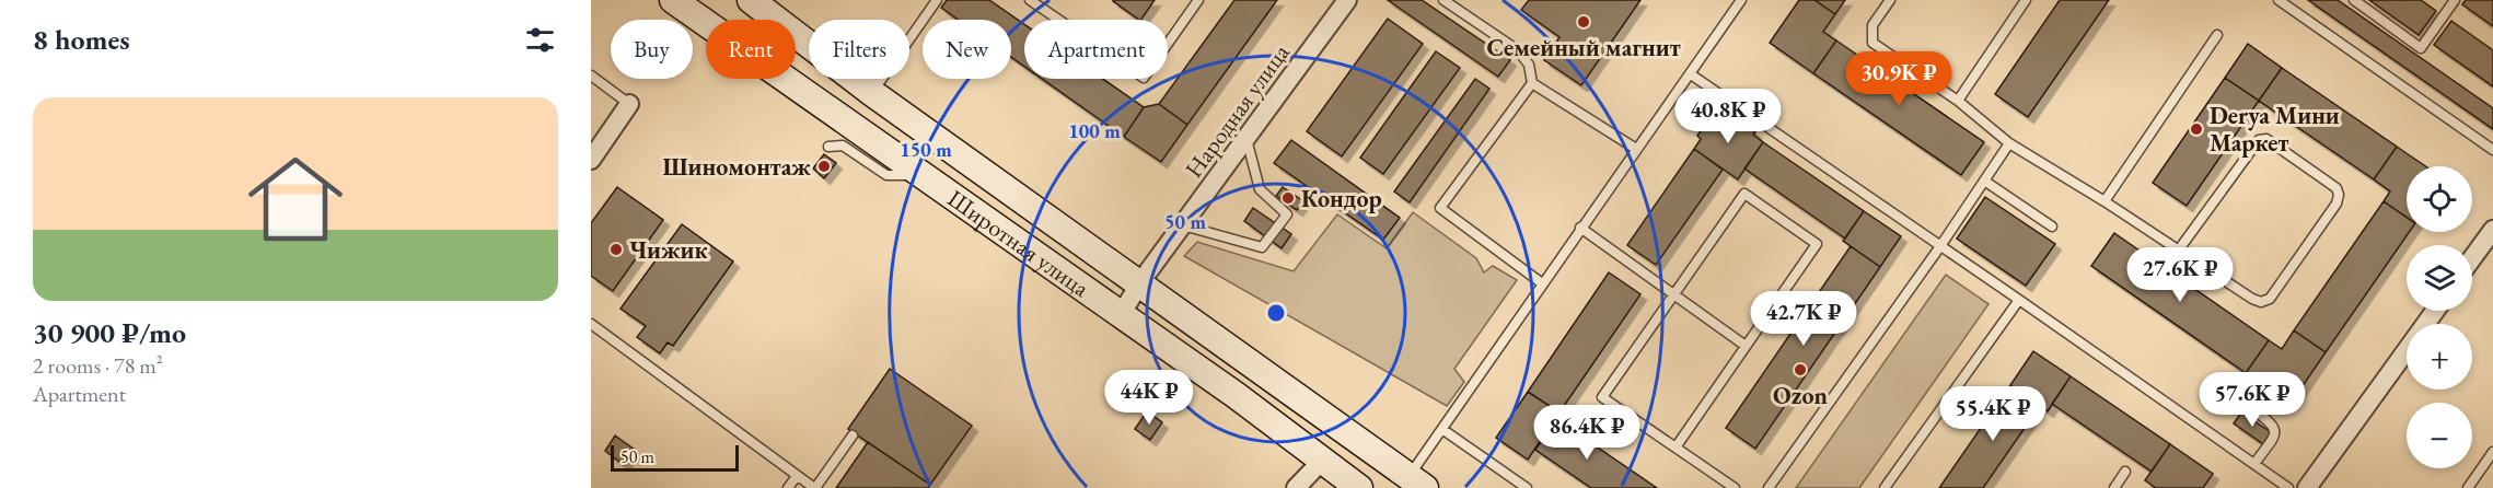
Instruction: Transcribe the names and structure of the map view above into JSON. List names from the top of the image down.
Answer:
{
  "streets": {
    "main road": ["Широтная улица"],
    "street": ["Народная улица"]
  },
  "crossings": [
    ["Народная улица", "Широтная улица"]
  ],
  "places": [
    "Семейный магнит",
    "Derya Мини Маркет",
    "Шиномонтаж",
    "Кондор",
    "Чижик",
    "Ozon"
  ],
  "scale_bar": "50 m",
  "page": {
    "heading": "8 homes",
    "chip": [
      "Buy",
      "Rent",
      "Filters",
      "New",
      "Apartment"
    ],
    "price": [
      "30.9K ₽",
      "40.8K ₽",
      "27.6K ₽",
      "42.7K ₽",
      "44K ₽",
      "57.6K ₽",
      "55.4K ₽",
      "86.4K ₽"
    ],
    "list": [
      {
        "name": "30 900 ₽/mo",
        "note": "2 rooms · 78 m² · Apartment"
      }
    ],
    "map_buttons": ["+", "−"],
    "scale": "50 m"
  },
  "rings": ["100 m", "150 m", "50 m"]
}
